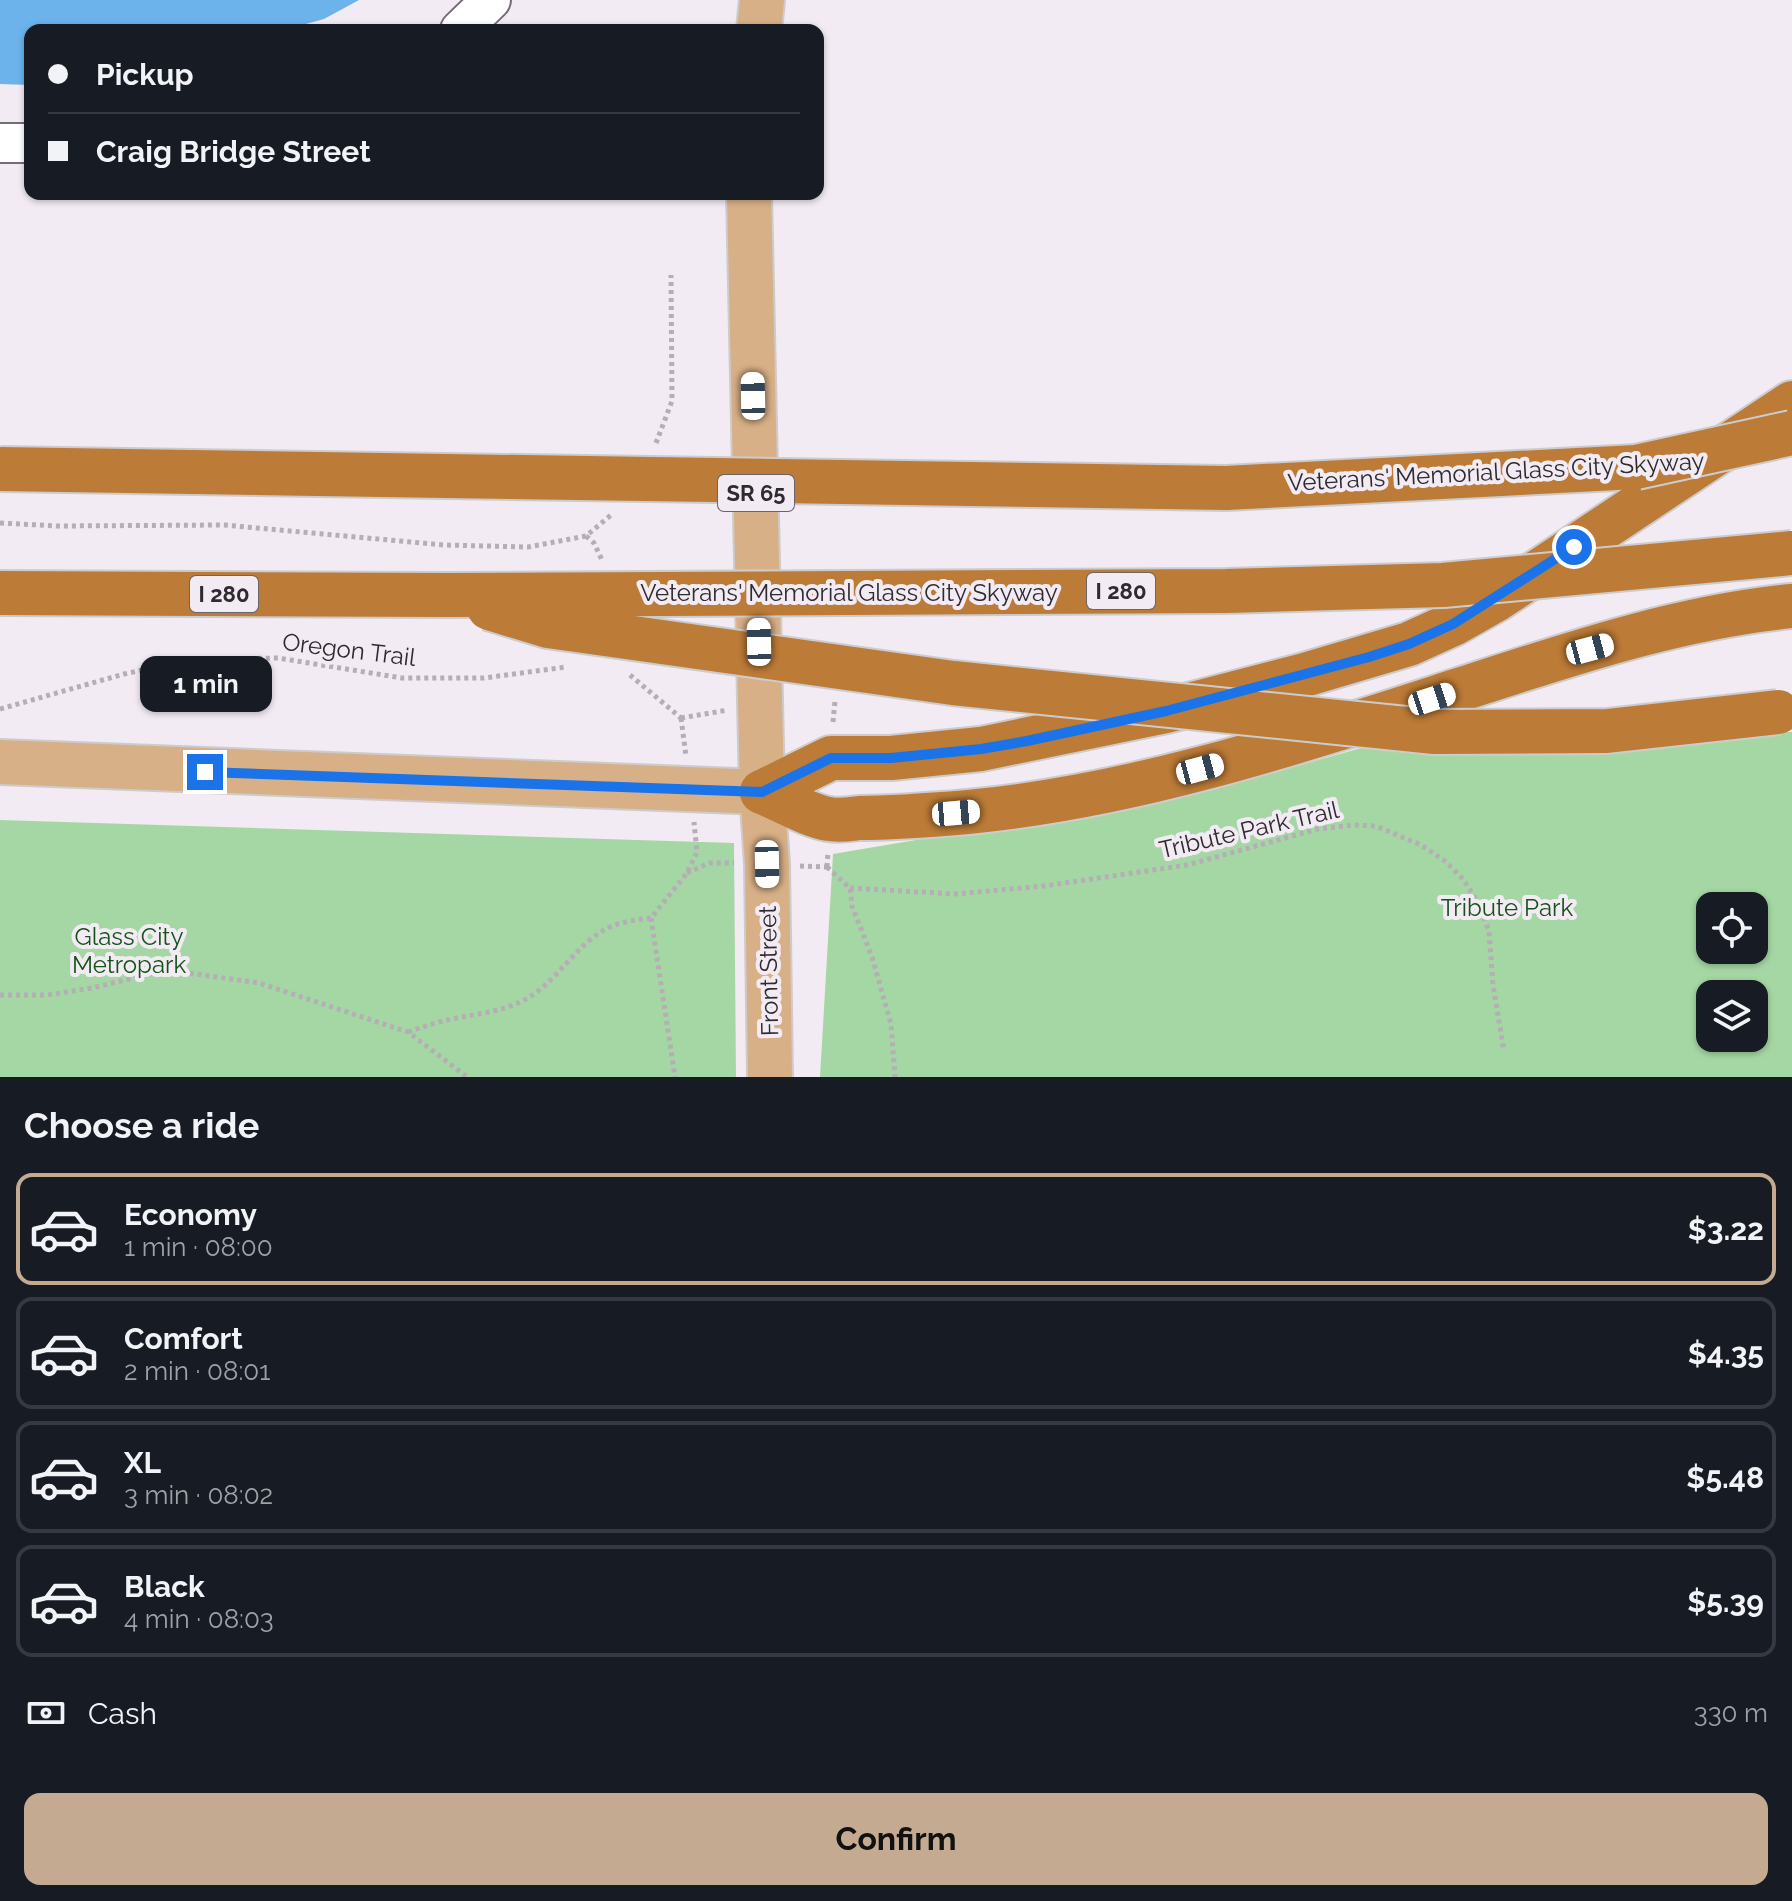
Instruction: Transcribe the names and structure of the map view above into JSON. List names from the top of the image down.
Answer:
{
  "streets": {
    "highway": ["Veterans' Memorial Glass City Skyway", "I 280"],
    "main road": ["SR 65", "Front Street"],
    "path": ["Oregon Trail", "Tribute Park Trail"]
  },
  "parks": ["Tribute Park", "Glass City Metropark"],
  "page": {
    "banner": ["Pickup", "Craig Bridge Street"],
    "bubble": "1 min",
    "heading": "Choose a ride",
    "list": [
      {
        "name": "Economy",
        "note": "1 min · 08:00",
        "value": "$3.22"
      },
      {
        "name": "Comfort",
        "note": "2 min · 08:01",
        "value": "$4.35"
      },
      {
        "name": "XL",
        "note": "3 min · 08:02",
        "value": "$5.48"
      },
      {
        "name": "Black",
        "note": "4 min · 08:03",
        "value": "$5.39"
      }
    ],
    "pay": ["Cash", "330 m"],
    "buttons": "Confirm"
  }
}
